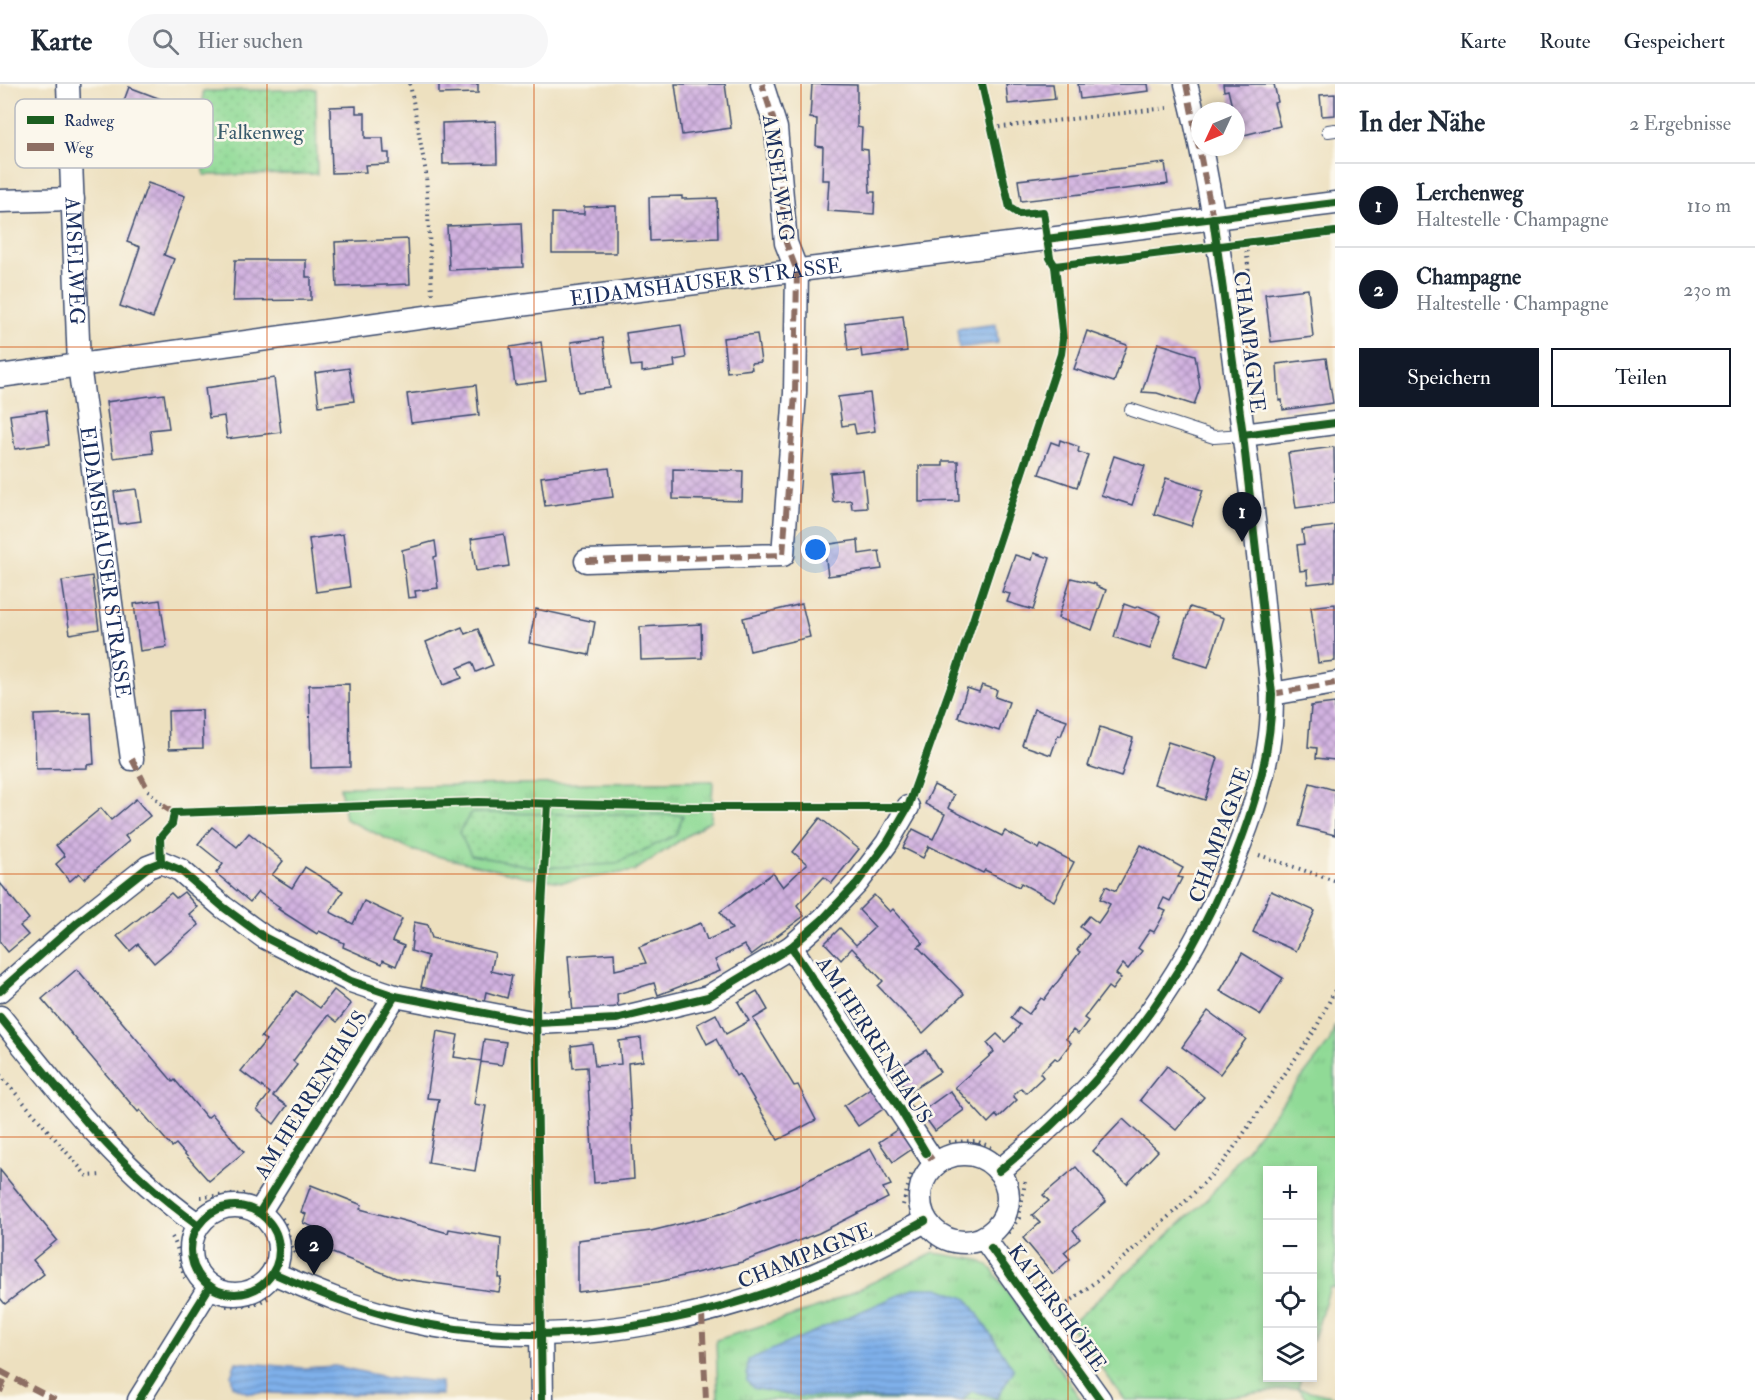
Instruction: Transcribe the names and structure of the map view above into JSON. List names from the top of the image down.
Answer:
{
  "streets": {
    "street": [
      "AMSELWEG",
      "EIDAMSHAUSER STRASSE",
      "CHAMPAGNE",
      "AM HERRENHAUS",
      "KATERSHÖHE"
    ]
  },
  "crossings": [
    ["AMSELWEG", "EIDAMSHAUSER STRASSE"],
    ["EIDAMSHAUSER STRASSE", "CHAMPAGNE"],
    ["CHAMPAGNE", "AM HERRENHAUS"],
    ["CHAMPAGNE", "KATERSHÖHE"],
    ["AM HERRENHAUS", "KATERSHÖHE"]
  ],
  "parks": ["Falkenweg"],
  "legend": ["Radweg", "Weg"],
  "north": "bottom left",
  "page": {
    "header": "Karte",
    "search": "Hier suchen",
    "nav": ["Karte", "Route", "Gespeichert"],
    "heading": ["In der Nähe", "2 Ergebnisse"],
    "list": [
      {
        "mark": "1",
        "name": "Lerchenweg",
        "note": "Haltestelle · Champagne",
        "value": "110 m"
      },
      {
        "mark": "2",
        "name": "Champagne",
        "note": "Haltestelle · Champagne",
        "value": "230 m"
      }
    ],
    "buttons": ["Speichern", "Teilen"],
    "pins": ["1", "2"],
    "map_buttons": ["+", "−"]
  }
}
